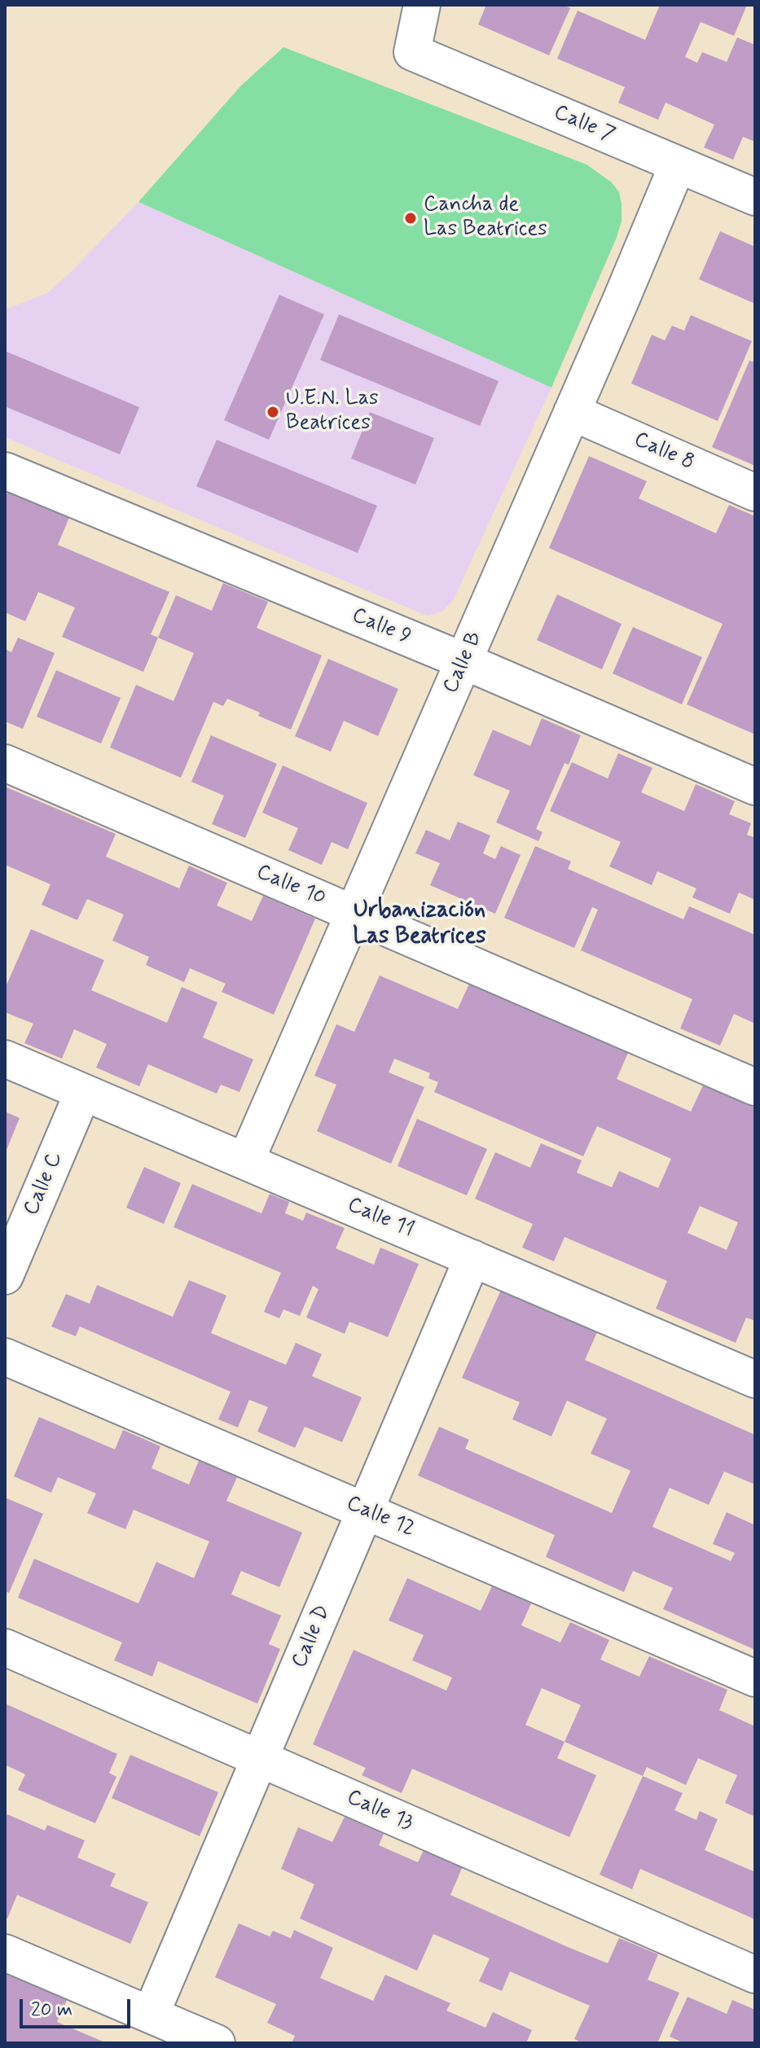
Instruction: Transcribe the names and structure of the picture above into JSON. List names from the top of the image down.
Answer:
{
  "streets": {
    "street": [
      "Calle 7",
      "Calle 8",
      "Calle 9",
      "Calle B",
      "Calle 10",
      "Calle C",
      "Calle 11",
      "Calle 12",
      "Calle D",
      "Calle 13"
    ]
  },
  "crossings": [
    ["Calle 7", "Calle B"],
    ["Calle 8", "Calle B"],
    ["Calle 9", "Calle B"],
    ["Calle B", "Calle 10"],
    ["Calle B", "Calle 11"],
    ["Calle C", "Calle 11"],
    ["Calle 11", "Calle D"],
    ["Calle 12", "Calle D"],
    ["Calle D", "Calle 13"]
  ],
  "districts": ["Urbanización Las Beatrices"],
  "places": ["Cancha de Las Beatrices", "U.E.N. Las Beatrices"],
  "scale_bar": "20 m"
}
